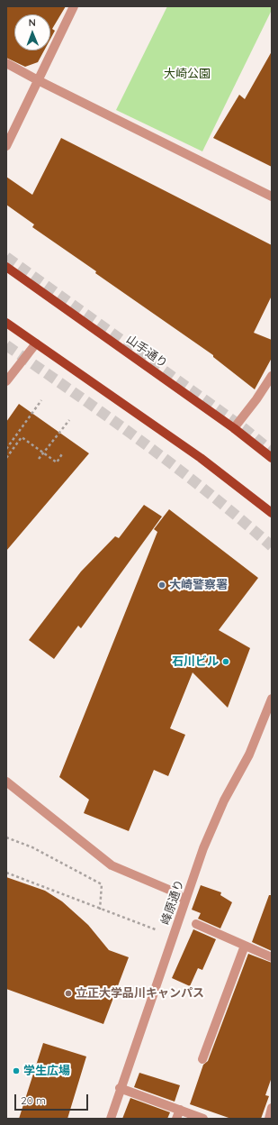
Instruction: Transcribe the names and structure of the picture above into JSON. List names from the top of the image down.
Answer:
{
  "streets": {
    "main road": ["山手通り"],
    "street": ["峰原通り"]
  },
  "parks": ["大崎公園"],
  "places": [
    "大崎警察署",
    "石川ビル",
    "立正大学品川キャンパス",
    "学生広場"
  ],
  "scale_bar": "20 m",
  "north": "top"
}
